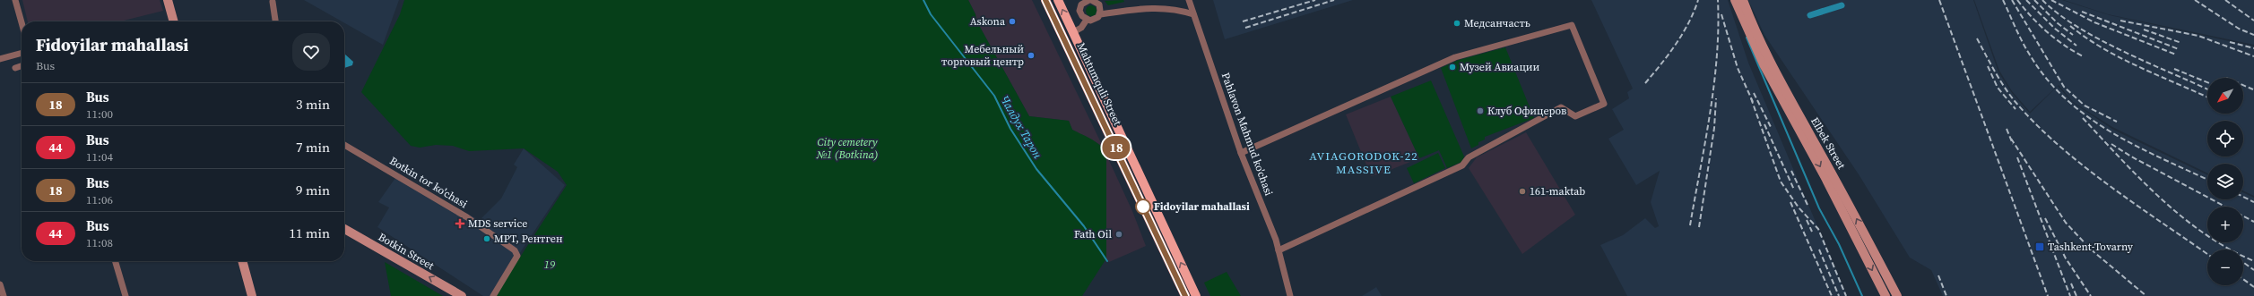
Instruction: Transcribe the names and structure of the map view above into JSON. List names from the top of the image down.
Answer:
{
  "streets": {
    "main road": ["Mahtumquli Street", "Elbek Street", "Botkin Street"],
    "street": ["Pahlavon Mahmud ko'chasi", "Botkin tor ko'chasi"]
  },
  "one_way": ["Botkin Street"],
  "districts": ["AVIAGORODOK-22 MASSIVE"],
  "water": ["Чалдух Тарон"],
  "parks": ["City cemetery №1 (Botkina)", "19"],
  "places": {
    "other": [
      "Askona",
      "Медсанчасть",
      "Мебельный торговый центр",
      "Музей Авиации",
      "Клуб Офицеров",
      "161-maktab",
      "Fidoyilar mahallasi",
      "Fath Oil",
      "МРТ, Рентген"
    ],
    "health": ["MDS service"],
    "transit": ["Tashkent-Tovarny"]
  },
  "lines": ["bus line 18"],
  "north": "bottom left",
  "page": {
    "on_map": "18",
    "heading": ["Fidoyilar mahallasi", "Bus"],
    "map_buttons": ["+", "−"],
    "list": [
      {
        "mark": "18",
        "name": "Bus",
        "note": "11:00",
        "value": "3 min"
      },
      {
        "mark": "44",
        "name": "Bus",
        "note": "11:04",
        "value": "7 min"
      },
      {
        "mark": "18",
        "name": "Bus",
        "note": "11:06",
        "value": "9 min"
      },
      {
        "mark": "44",
        "name": "Bus",
        "note": "11:08",
        "value": "11 min"
      }
    ]
  }
}
